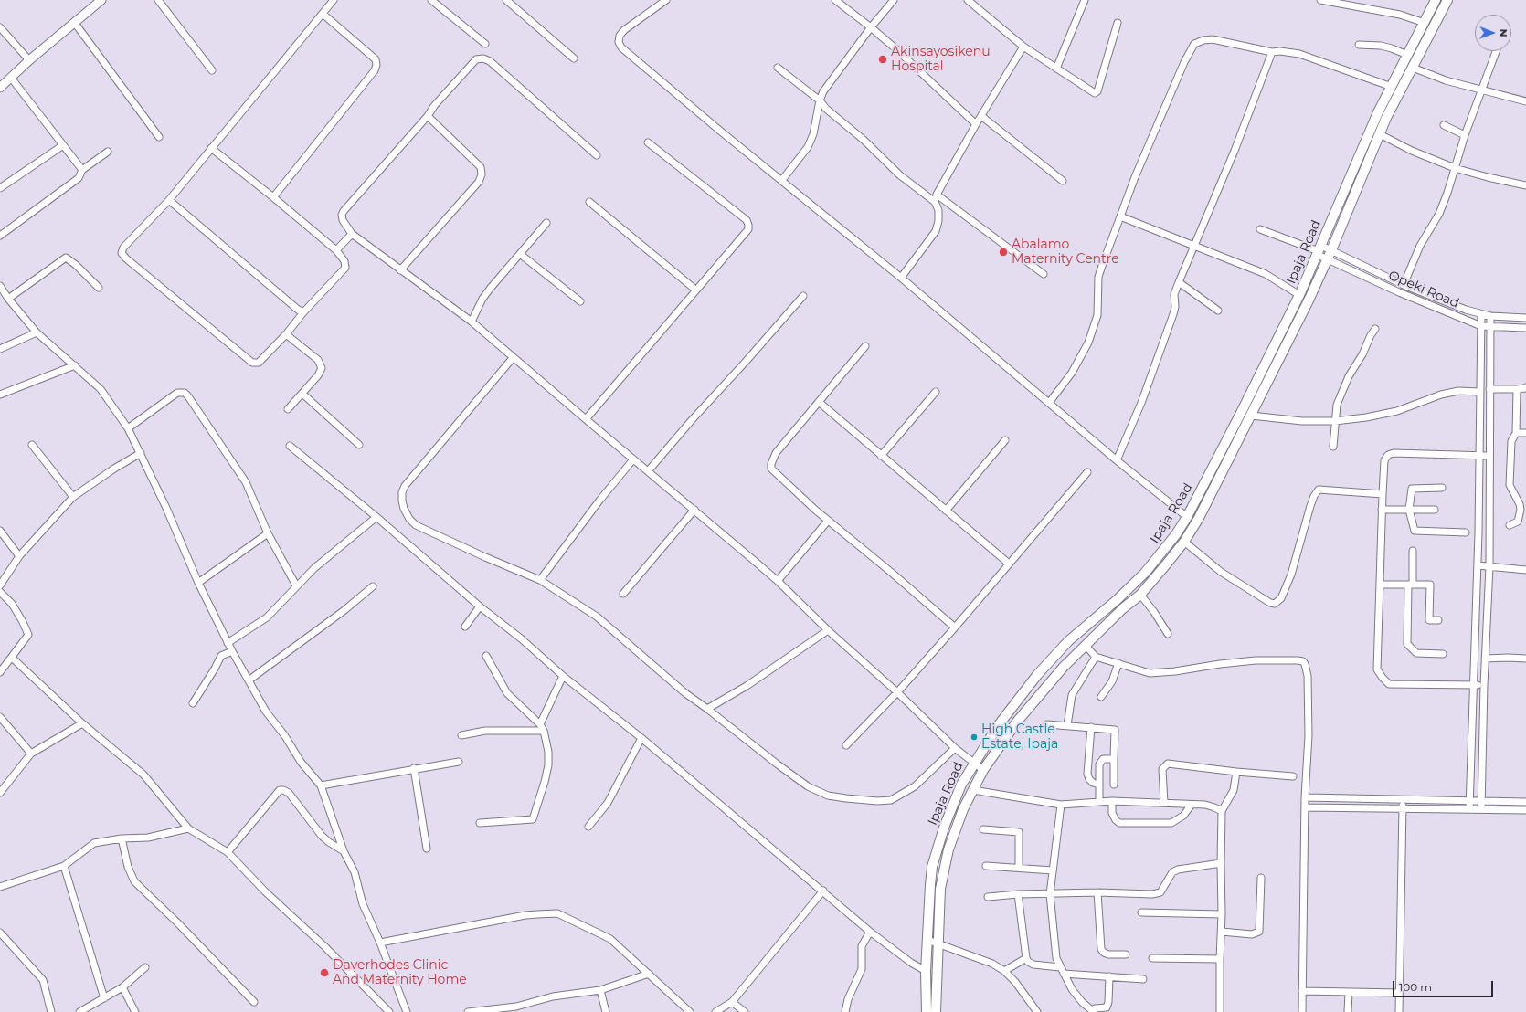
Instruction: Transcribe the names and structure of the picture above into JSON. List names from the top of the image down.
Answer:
{
  "streets": {
    "main road": ["Ipaja Road"],
    "street": ["Opeki Road"]
  },
  "crossings": [
    ["Ipaja Road", "Opeki Road"]
  ],
  "places": [
    "Akinsayosikenu Hospital",
    "Abalamo Maternity Centre",
    "High Castle Estate, Ipaja",
    "Daverhodes Clinic And Maternity Home"
  ],
  "scale_bar": "100 m",
  "north": "right"
}
